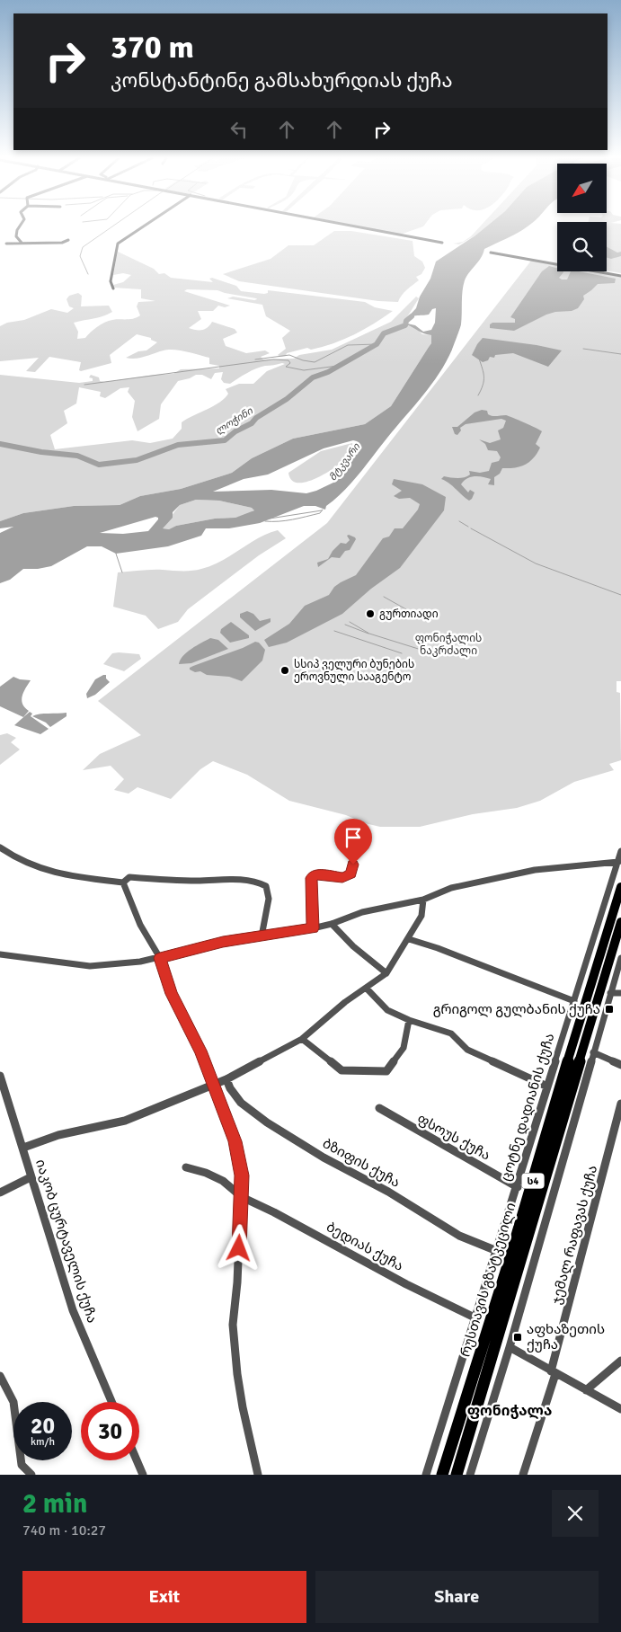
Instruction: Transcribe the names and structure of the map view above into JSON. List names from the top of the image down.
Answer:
{
  "streets": {
    "highway": ["ს4", "რუსთავის გზატკეცილი"],
    "street": [
      "ცოტნე დადიანის ქუჩა",
      "ფსოუს ქუჩა",
      "ბზიფის ქუჩა",
      "ჯემალ რაფავას ქუჩა",
      "იაკობ ცურტაველის ქუჩა",
      "ბედიას ქუჩა"
    ]
  },
  "crossings": [
    ["ცოტნე დადიანის ქუჩა", "ფსოუს ქუჩა"],
    ["ცოტნე დადიანის ქუჩა", "ბზიფის ქუჩა"],
    ["ცოტნე დადიანის ქუჩა", "ბედიას ქუჩა"]
  ],
  "districts": ["ფონიჭალა"],
  "water": ["ლოჭინი", "მტკვარი"],
  "parks": ["ფონიჭალის ნაკრძალი"],
  "places": {
    "other": ["გურთიადი", "სსიპ ველური ბუნების ეროვნული სააგენტო"],
    "transit": ["გრიგოლ გულბანის ქუჩა", "აფხაზეთის ქუჩა"]
  },
  "north": "bottom left",
  "page": {
    "turn": ["370 m", "კონსტანტინე გამსახურდიას ქუჩა"],
    "speed": "20 km/h",
    "limit": "30",
    "heading": ["2 min", "740 m · 10:27"],
    "buttons": ["Exit", "Share"]
  }
}
